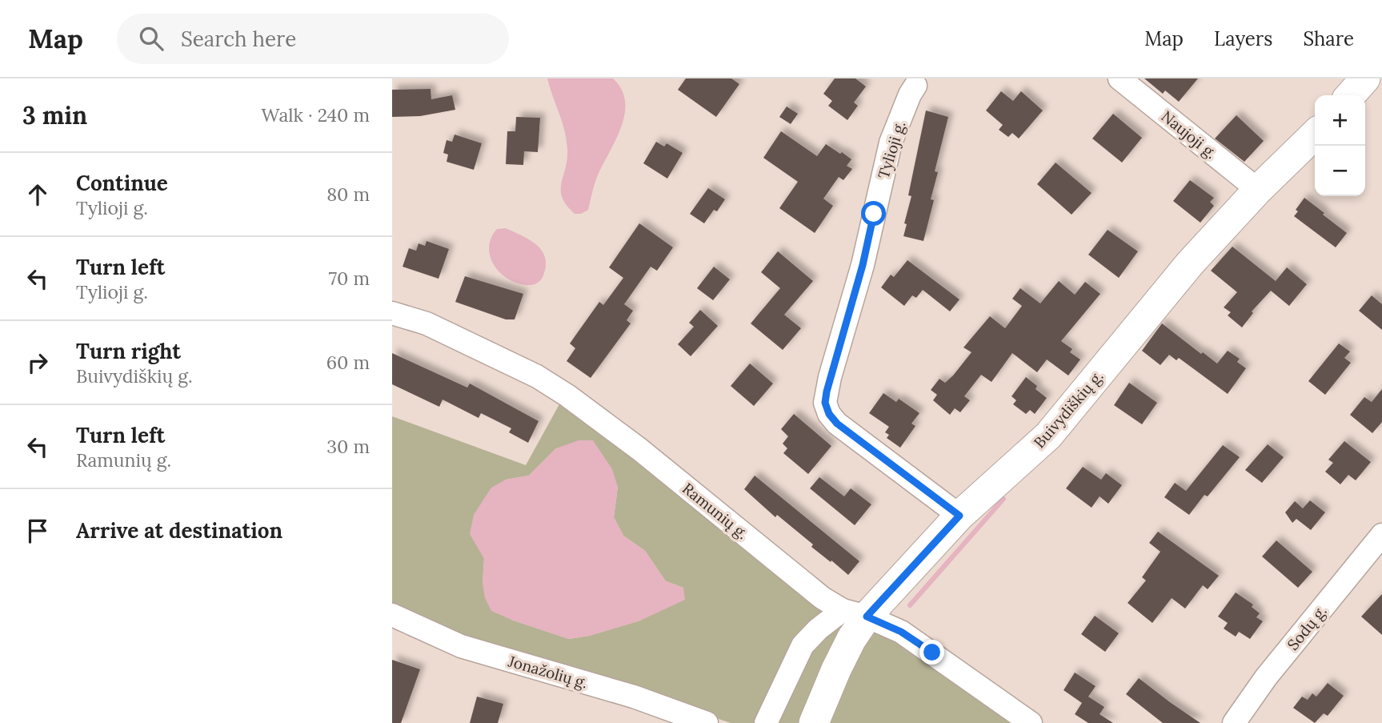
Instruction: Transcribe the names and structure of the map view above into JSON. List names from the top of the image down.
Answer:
{
  "streets": {
    "main road": ["Buivydiškių g."],
    "street": [
      "Naujoji g.",
      "Tylioji g.",
      "Ramunių g.",
      "Sodų g.",
      "Jonažolių g."
    ]
  },
  "crossings": [
    ["Naujoji g.", "Buivydiškių g."],
    ["Tylioji g.", "Buivydiškių g."],
    ["Buivydiškių g.", "Ramunių g."]
  ],
  "page": {
    "header": "Map",
    "search": "Search here",
    "nav": ["Map", "Layers", "Share"],
    "heading": ["3 min", "Walk · 240 m"],
    "map_buttons": ["+", "−"],
    "list": [
      ["Continue", "Tylioji g.", "80 m"],
      ["Turn left", "Tylioji g.", "70 m"],
      ["Turn right", "Buivydiškių g.", "60 m"],
      ["Turn left", "Ramunių g.", "30 m"],
      "Arrive at destination"
    ]
  }
}
